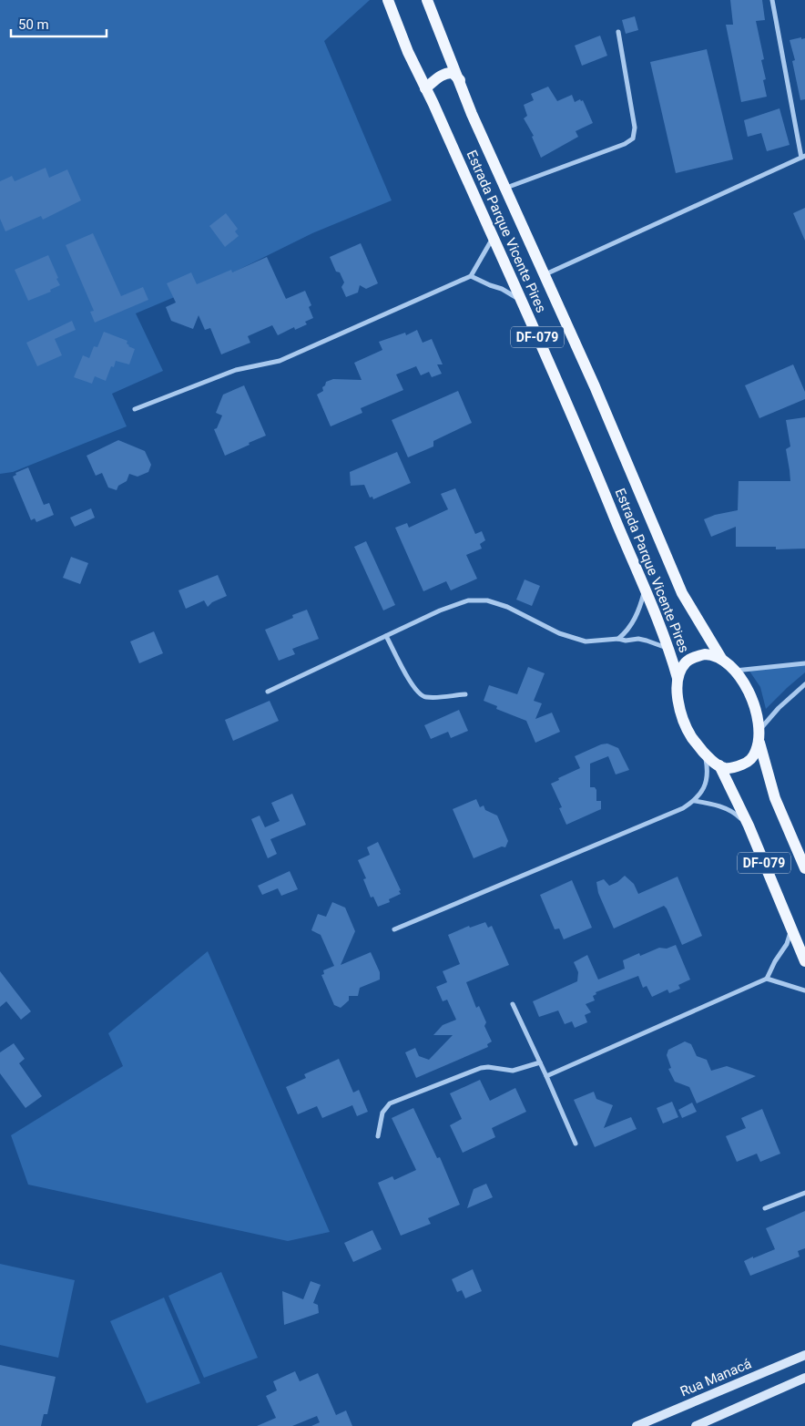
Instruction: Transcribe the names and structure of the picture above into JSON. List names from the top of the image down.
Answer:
{
  "streets": {
    "main road": ["Estrada Parque Vicente Pires", "DF-079"],
    "street": ["Rua Manacá"]
  },
  "crossings": [
    ["Estrada Parque Vicente Pires", "DF-079"]
  ],
  "scale_bar": "50 m"
}
